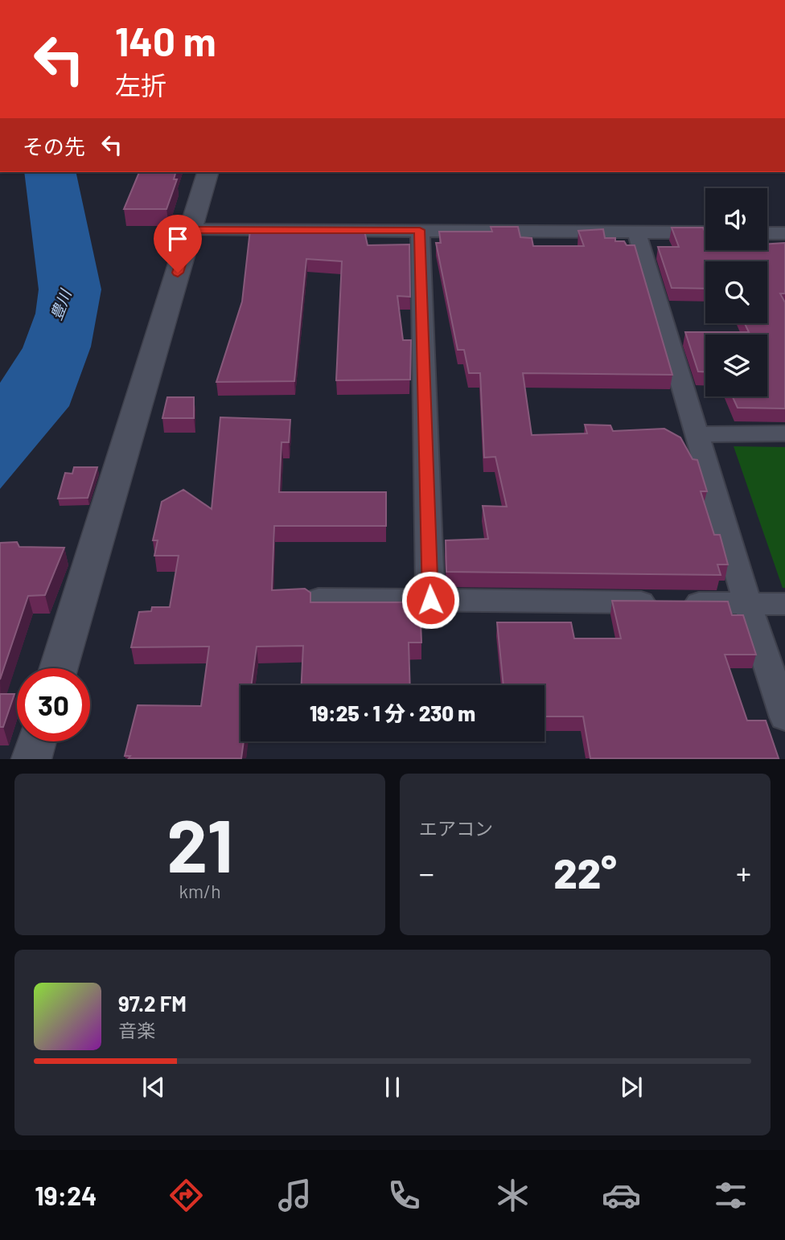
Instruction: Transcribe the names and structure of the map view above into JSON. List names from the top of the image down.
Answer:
{
  "water": ["豊川"],
  "page": {
    "turn": ["140 m", "左折"],
    "then": "その先",
    "limit": "30",
    "trip": "19:25 · 1 分 · 230 m",
    "tile": [
      ["21", "km/h"],
      "エアコン"
    ],
    "heat": ["−", "22°", "+"],
    "song": ["97.2 FM", "音楽"],
    "tabs": "19:24"
  }
}
